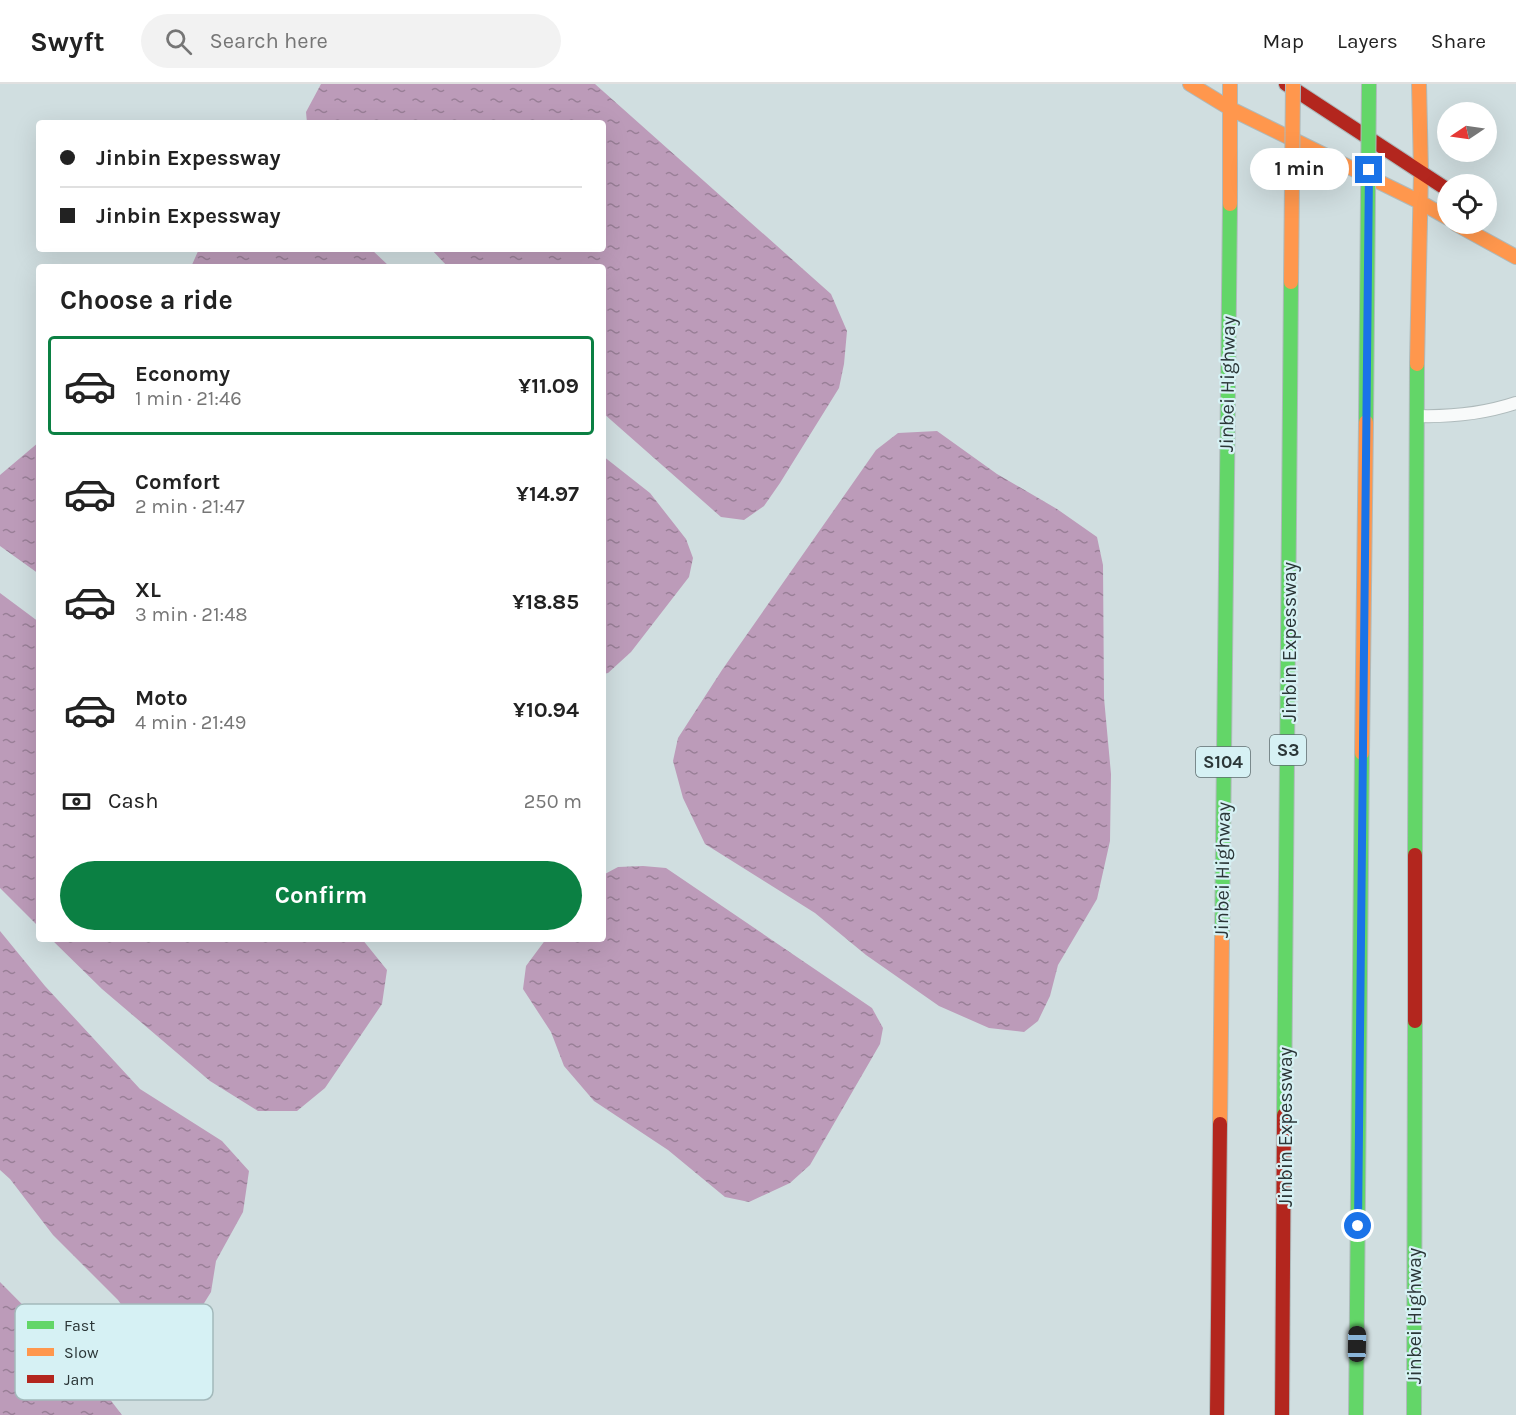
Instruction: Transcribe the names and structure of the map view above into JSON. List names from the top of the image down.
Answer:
{
  "streets": {
    "main road": [
      "Jinbei Highway",
      "Jinbin Expessway",
      "S3",
      "S104"
    ]
  },
  "legend": ["Fast", "Slow", "Jam"],
  "north": "left",
  "page": {
    "header": "Swyft",
    "search": "Search here",
    "nav": ["Map", "Layers", "Share"],
    "banner": ["Jinbin Expessway", "Jinbin Expessway"],
    "bubble": "1 min",
    "heading": "Choose a ride",
    "list": [
      {
        "name": "Economy",
        "note": "1 min · 21:46",
        "value": "¥11.09"
      },
      {
        "name": "Comfort",
        "note": "2 min · 21:47",
        "value": "¥14.97"
      },
      {
        "name": "XL",
        "note": "3 min · 21:48",
        "value": "¥18.85"
      },
      {
        "name": "Moto",
        "note": "4 min · 21:49",
        "value": "¥10.94"
      }
    ],
    "pay": ["Cash", "250 m"],
    "buttons": "Confirm"
  }
}
